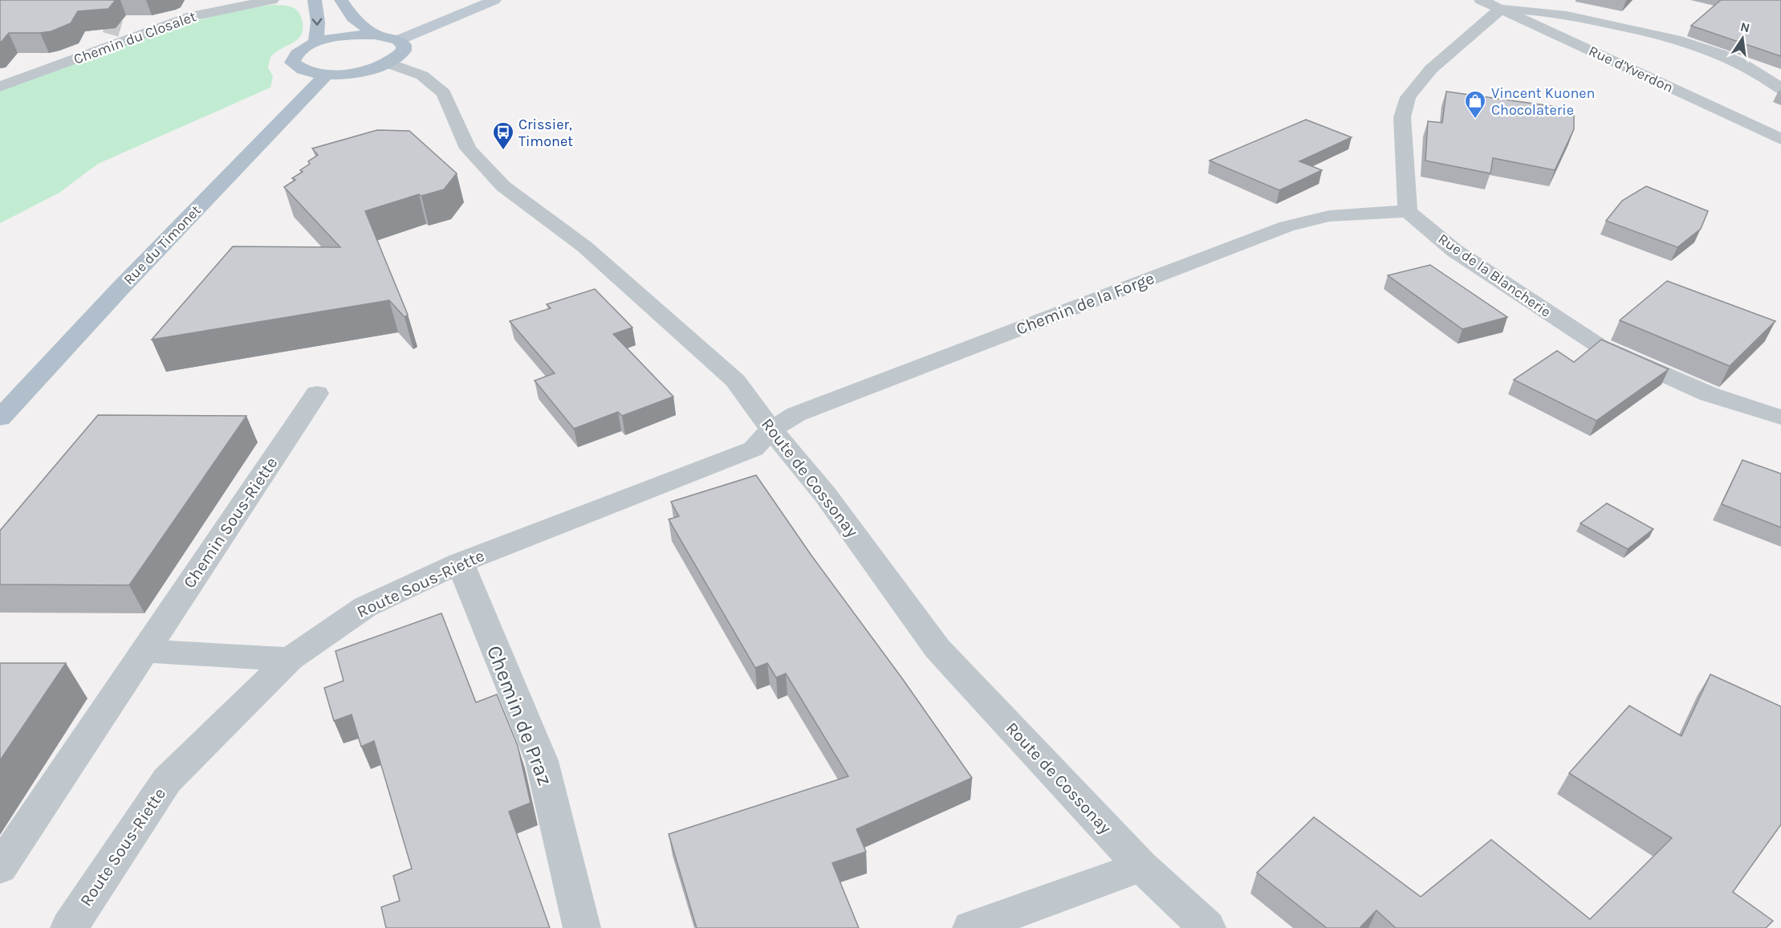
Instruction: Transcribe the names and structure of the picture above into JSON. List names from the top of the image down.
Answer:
{
  "streets": {
    "main road": ["Rue du Timonet"],
    "street": [
      "Chemin du Closalet",
      "Rue d'Yverdon",
      "Rue de la Blancherie",
      "Chemin de la Forge",
      "Route de Cossonay",
      "Chemin Sous-Riette",
      "Route Sous-Riette",
      "Chemin de Praz"
    ]
  },
  "crossings": [
    ["Rue de la Blancherie", "Chemin de la Forge"],
    ["Chemin de la Forge", "Route de Cossonay"],
    ["Chemin de la Forge", "Route Sous-Riette"],
    ["Route de Cossonay", "Route Sous-Riette"],
    ["Route Sous-Riette", "Chemin de Praz"]
  ],
  "places": {
    "shop": ["Vincent Kuonen Chocolaterie"],
    "bus stop": ["Crissier, Timonet"]
  },
  "north": "top"
}
